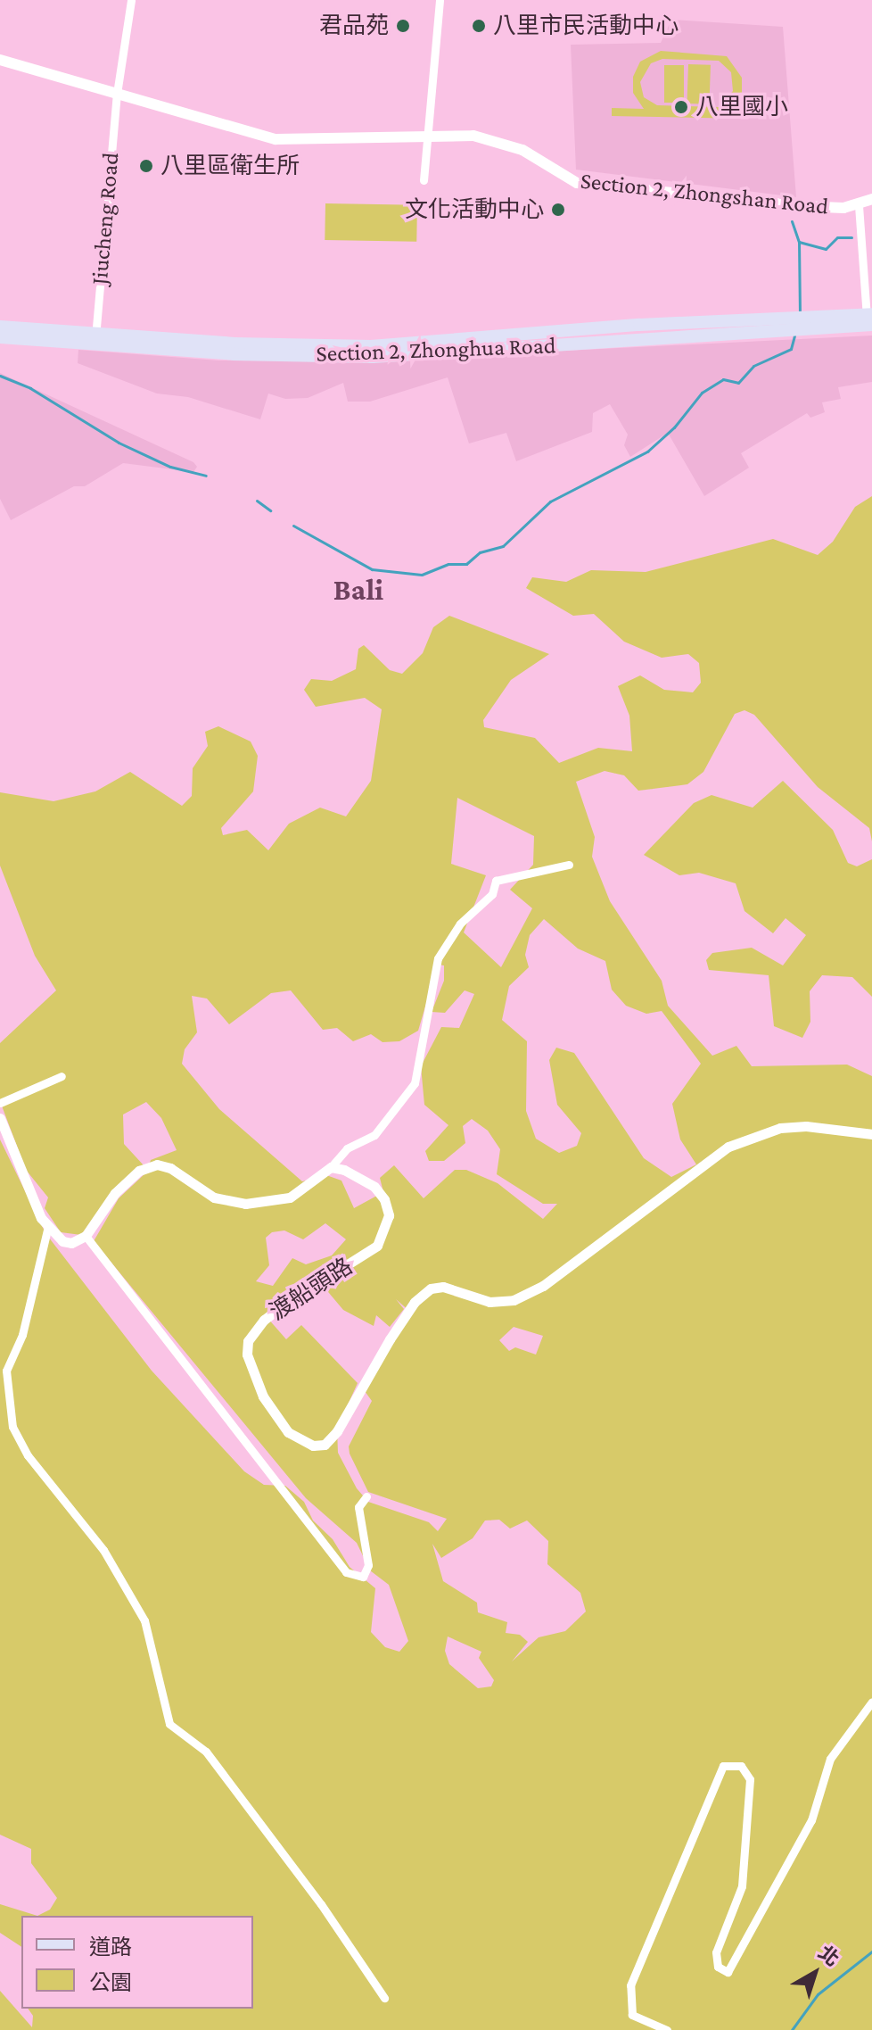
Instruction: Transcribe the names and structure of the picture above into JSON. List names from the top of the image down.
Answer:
{
  "streets": {
    "main road": ["Section 2, Zhongshan Road", "Section 2, Zhonghua Road"],
    "street": ["Jiucheng Road", "渡船頭路"]
  },
  "crossings": [
    ["Section 2, Zhongshan Road", "Jiucheng Road"],
    ["Jiucheng Road", "Section 2, Zhonghua Road"]
  ],
  "districts": ["Bali"],
  "places": [
    "君品苑",
    "八里市民活動中心",
    "八里國小",
    "八里區衛生所",
    "文化活動中心"
  ],
  "legend": ["道路", "公園"],
  "north": "top right"
}
